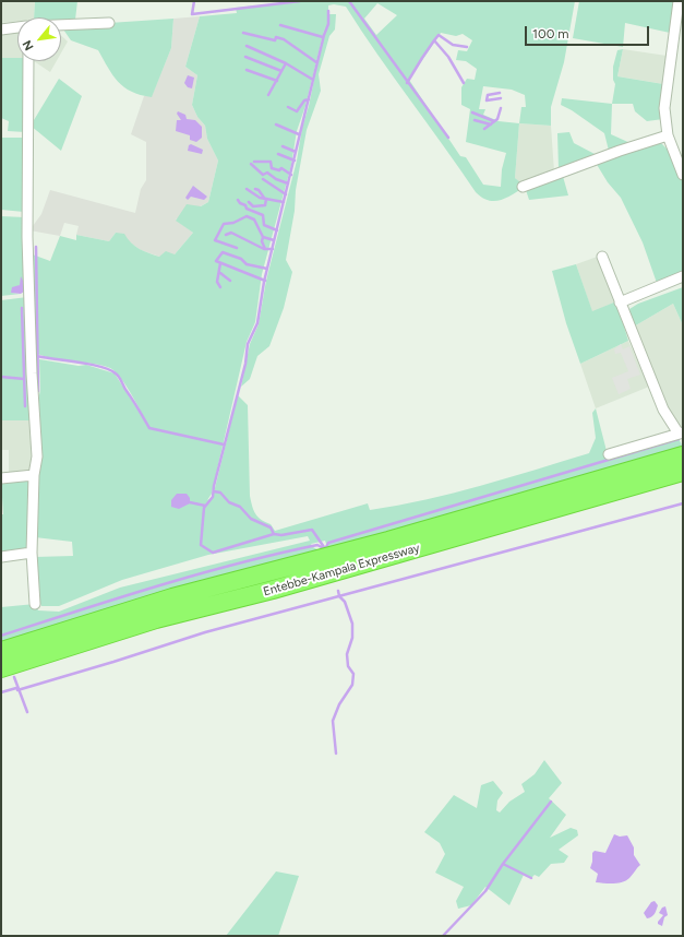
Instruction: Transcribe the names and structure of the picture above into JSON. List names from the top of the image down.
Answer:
{
  "streets": {
    "highway": ["Entebbe-Kampala Expressway"]
  },
  "scale_bar": "100 m",
  "north": "bottom left"
}
